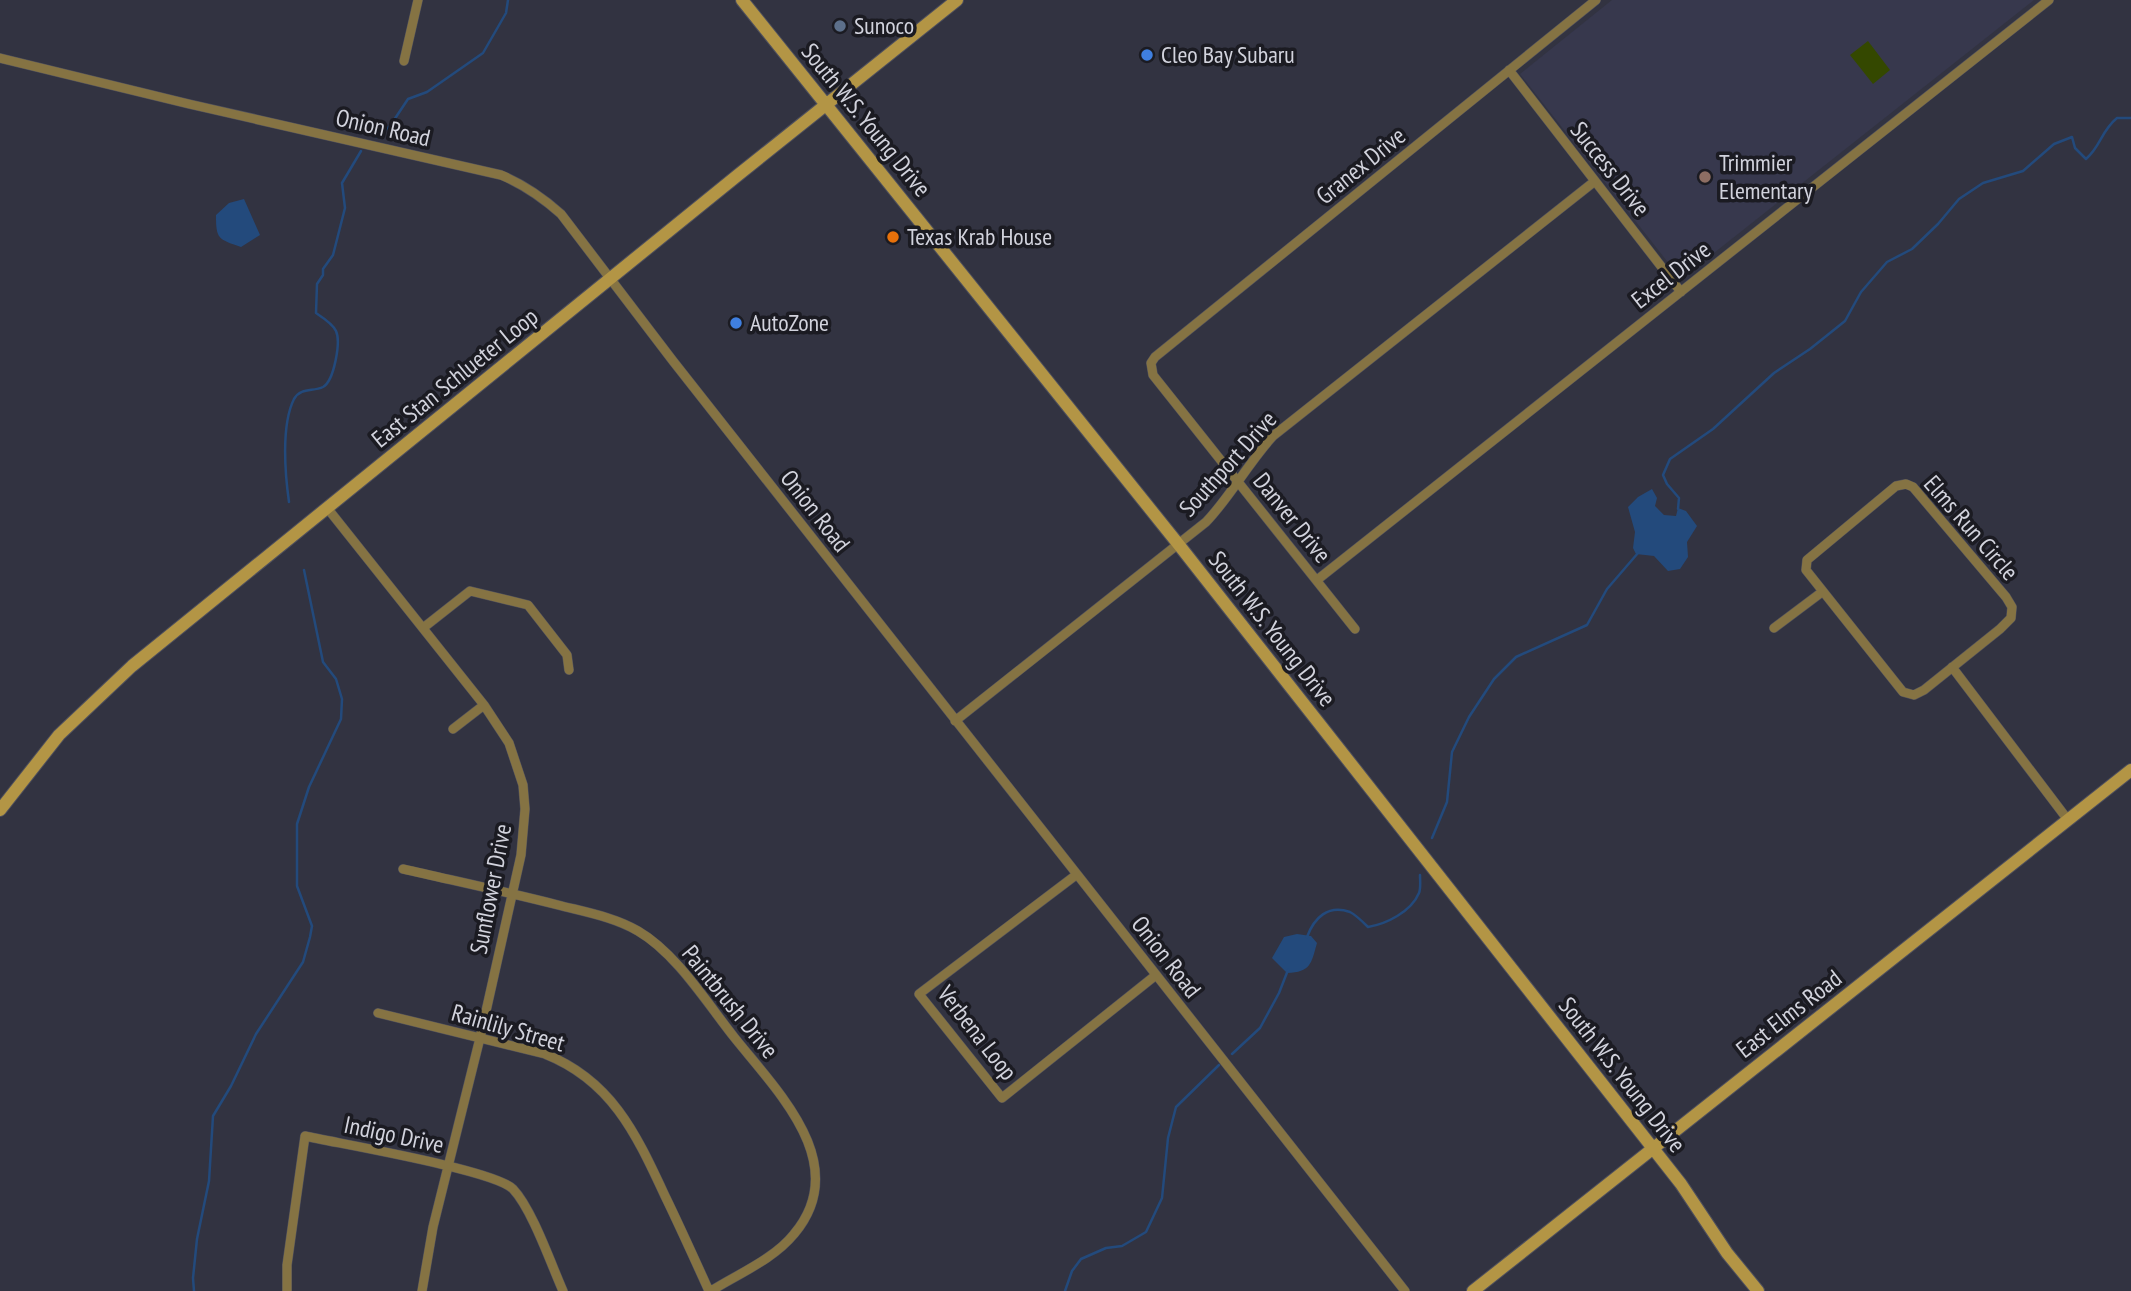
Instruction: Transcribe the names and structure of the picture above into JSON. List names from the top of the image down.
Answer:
{
  "streets": {
    "main road": ["South W.S. Young Drive", "East Stan Schlueter Loop", "East Elms Road"],
    "street": [
      "Onion Road",
      "Granex Drive",
      "Success Drive",
      "Excel Drive",
      "Southport Drive",
      "Danver Drive",
      "Elms Run Circle",
      "Sunflower Drive",
      "Paintbrush Drive",
      "Rainlily Street",
      "Verbena Loop",
      "Indigo Drive"
    ]
  },
  "crossings": [
    ["South W.S. Young Drive", "East Stan Schlueter Loop"],
    ["South W.S. Young Drive", "Southport Drive"],
    ["South W.S. Young Drive", "East Elms Road"],
    ["Onion Road", "East Stan Schlueter Loop"],
    ["Onion Road", "Southport Drive"],
    ["Onion Road", "Verbena Loop"],
    ["Granex Drive", "Success Drive"],
    ["Granex Drive", "Danver Drive"],
    ["Success Drive", "Excel Drive"],
    ["Success Drive", "Southport Drive"],
    ["Excel Drive", "Danver Drive"],
    ["East Stan Schlueter Loop", "Sunflower Drive"],
    ["Southport Drive", "Danver Drive"],
    ["Sunflower Drive", "Paintbrush Drive"],
    ["Sunflower Drive", "Rainlily Street"],
    ["Sunflower Drive", "Indigo Drive"],
    ["Paintbrush Drive", "Rainlily Street"]
  ],
  "places": [
    "Sunoco",
    "Cleo Bay Subaru",
    "Trimmier Elementary",
    "Texas Krab House",
    "AutoZone"
  ]
}
